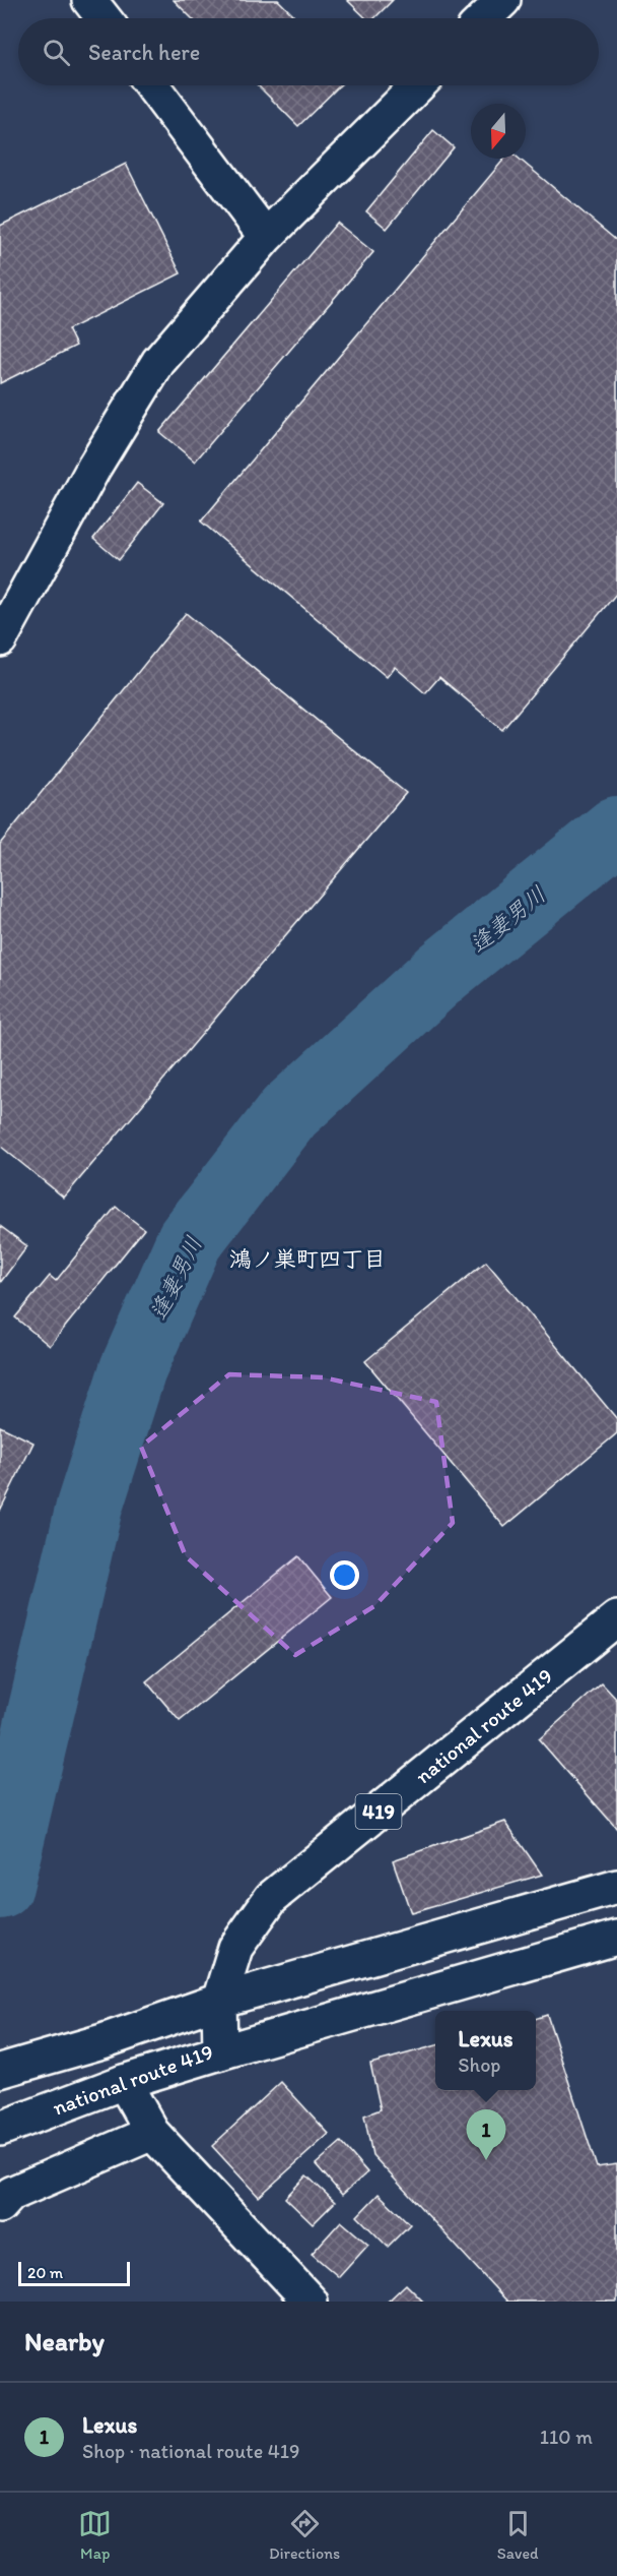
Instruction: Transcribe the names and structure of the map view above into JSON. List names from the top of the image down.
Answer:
{
  "streets": {
    "main road": ["national route 419", "419"]
  },
  "districts": ["鴻ノ巣町四丁目"],
  "water": ["逢妻男川"],
  "scale_bar": "20 m",
  "north": "bottom",
  "page": {
    "search": "Search here",
    "popup": ["Lexus", "Shop"],
    "pins": "1",
    "scale": "20 m",
    "heading": "Nearby",
    "list": [
      {
        "mark": "1",
        "name": "Lexus",
        "note": "Shop · national route 419",
        "value": "110 m"
      }
    ],
    "nav": ["Map", "Directions", "Saved"]
  }
}
